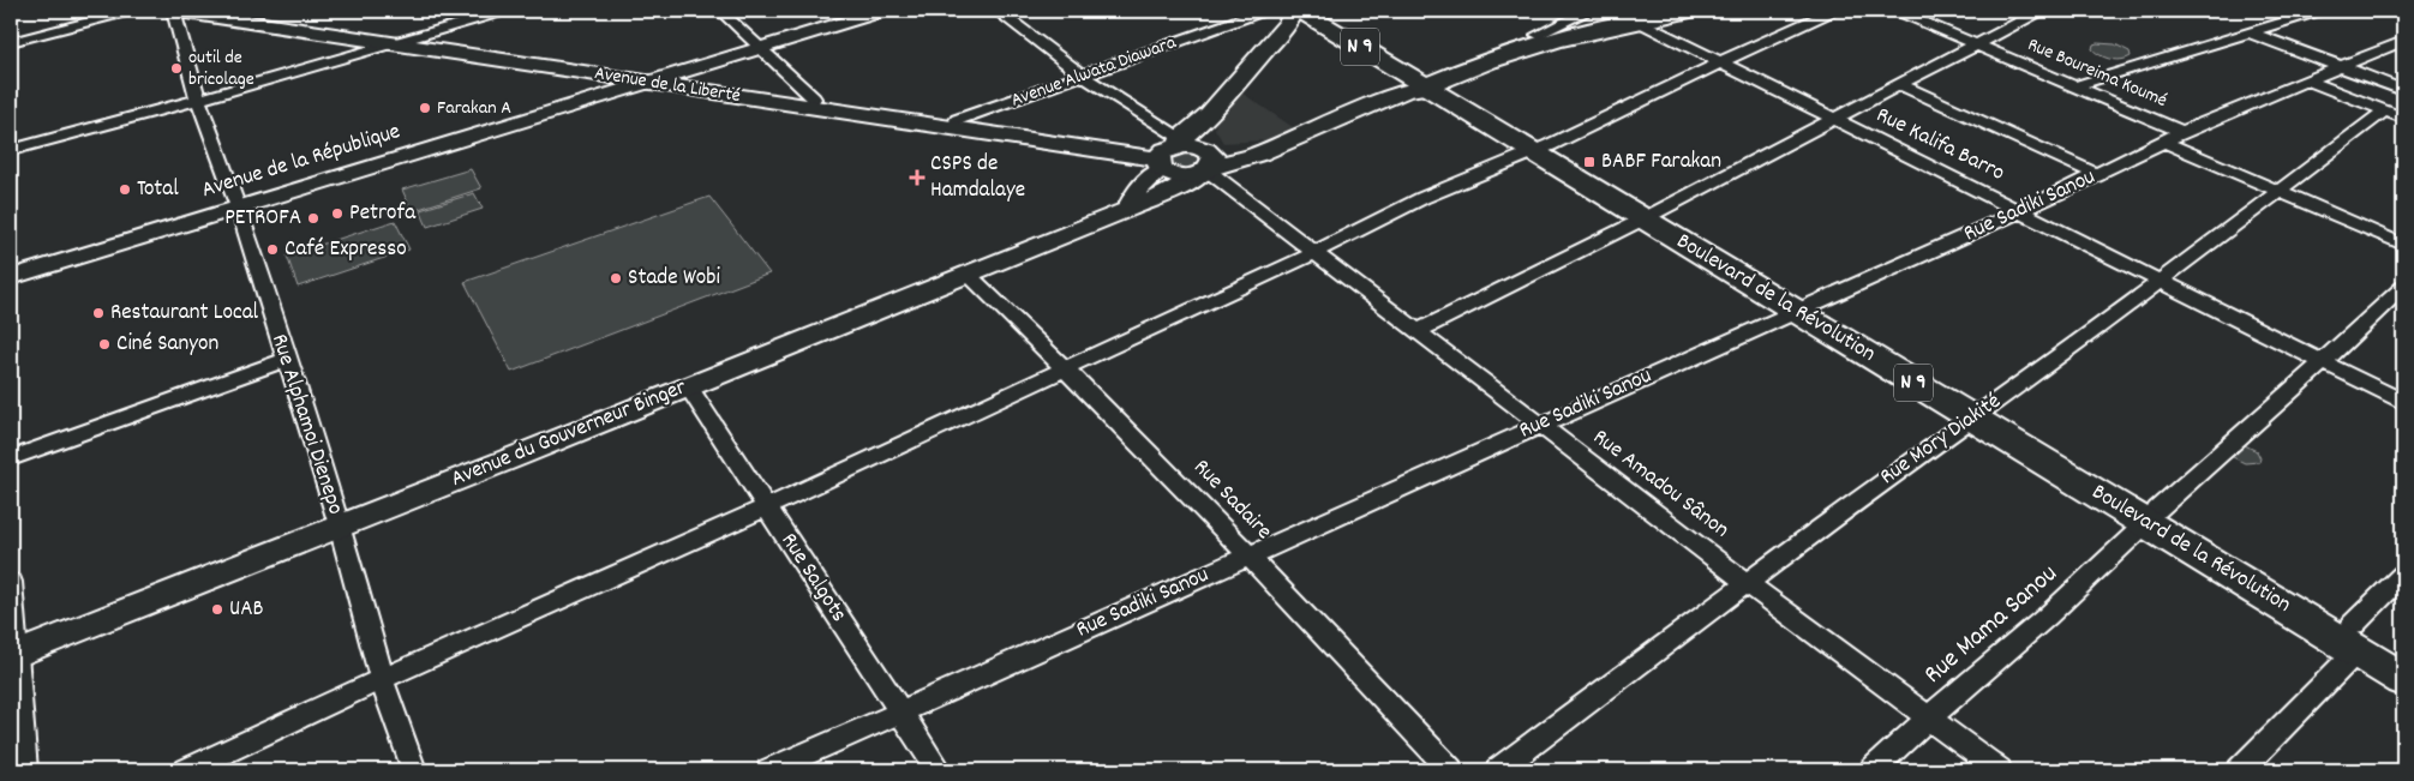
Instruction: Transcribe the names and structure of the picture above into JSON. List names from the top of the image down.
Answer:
{
  "streets": {
    "main road": [
      "N 9",
      "Avenue de la Liberté",
      "Boulevard de la Révolution",
      "Avenue du Gouverneur Binger"
    ],
    "street": [
      "Avenue Alwata Diawara",
      "Rue Boureima Koumé",
      "Rue Kalifa Barro",
      "Avenue de la République",
      "Rue Sadiki Sanou",
      "Rue Alphamoi Dienepo",
      "Rue Mory Diakité",
      "Rue Amadou Sânon",
      "Rue Sadaire",
      "Rue Salgots",
      "Rue Mama Sanou"
    ]
  },
  "crossings": [
    ["Avenue Alwata Diawara", "Avenue de la Liberté"],
    ["Avenue Alwata Diawara", "Rue Amadou Sânon"],
    ["Rue Boureima Koumé", "Rue Sadiki Sanou"],
    ["Rue Boureima Koumé", "Rue Mory Diakité"],
    ["Avenue de la Liberté", "Avenue de la République"],
    ["Avenue de la Liberté", "Rue Alphamoi Dienepo"],
    ["Avenue de la Liberté", "Avenue du Gouverneur Binger"],
    ["Avenue de la Liberté", "Rue Amadou Sânon"],
    ["Rue Kalifa Barro", "Rue Sadiki Sanou"],
    ["Rue Kalifa Barro", "Rue Mory Diakité"],
    ["Rue Kalifa Barro", "Rue Mama Sanou"],
    ["Avenue de la République", "Rue Alphamoi Dienepo"],
    ["Rue Sadiki Sanou", "Boulevard de la Révolution"],
    ["Rue Sadiki Sanou", "Rue Amadou Sânon"],
    ["Rue Sadiki Sanou", "Rue Sadaire"],
    ["Rue Sadiki Sanou", "Rue Salgots"],
    ["Boulevard de la Révolution", "Avenue du Gouverneur Binger"],
    ["Boulevard de la Révolution", "Rue Mory Diakité"],
    ["Boulevard de la Révolution", "Rue Mama Sanou"],
    ["Rue Alphamoi Dienepo", "Avenue du Gouverneur Binger"],
    ["Avenue du Gouverneur Binger", "Rue Amadou Sânon"],
    ["Avenue du Gouverneur Binger", "Rue Sadaire"],
    ["Avenue du Gouverneur Binger", "Rue Salgots"],
    ["Rue Mory Diakité", "Rue Amadou Sânon"],
    ["Rue Amadou Sânon", "Rue Mama Sanou"]
  ],
  "places": {
    "other": [
      "outil de bricolage",
      "Farakan A",
      "Total",
      "Petrofa",
      "PETROFA",
      "Café Expresso",
      "Stade Wobi",
      "Restaurant Local",
      "Ciné Sanyon",
      "UAB"
    ],
    "transit": ["BABF Farakan"],
    "health": ["CSPS de Hamdalaye"]
  }
}
